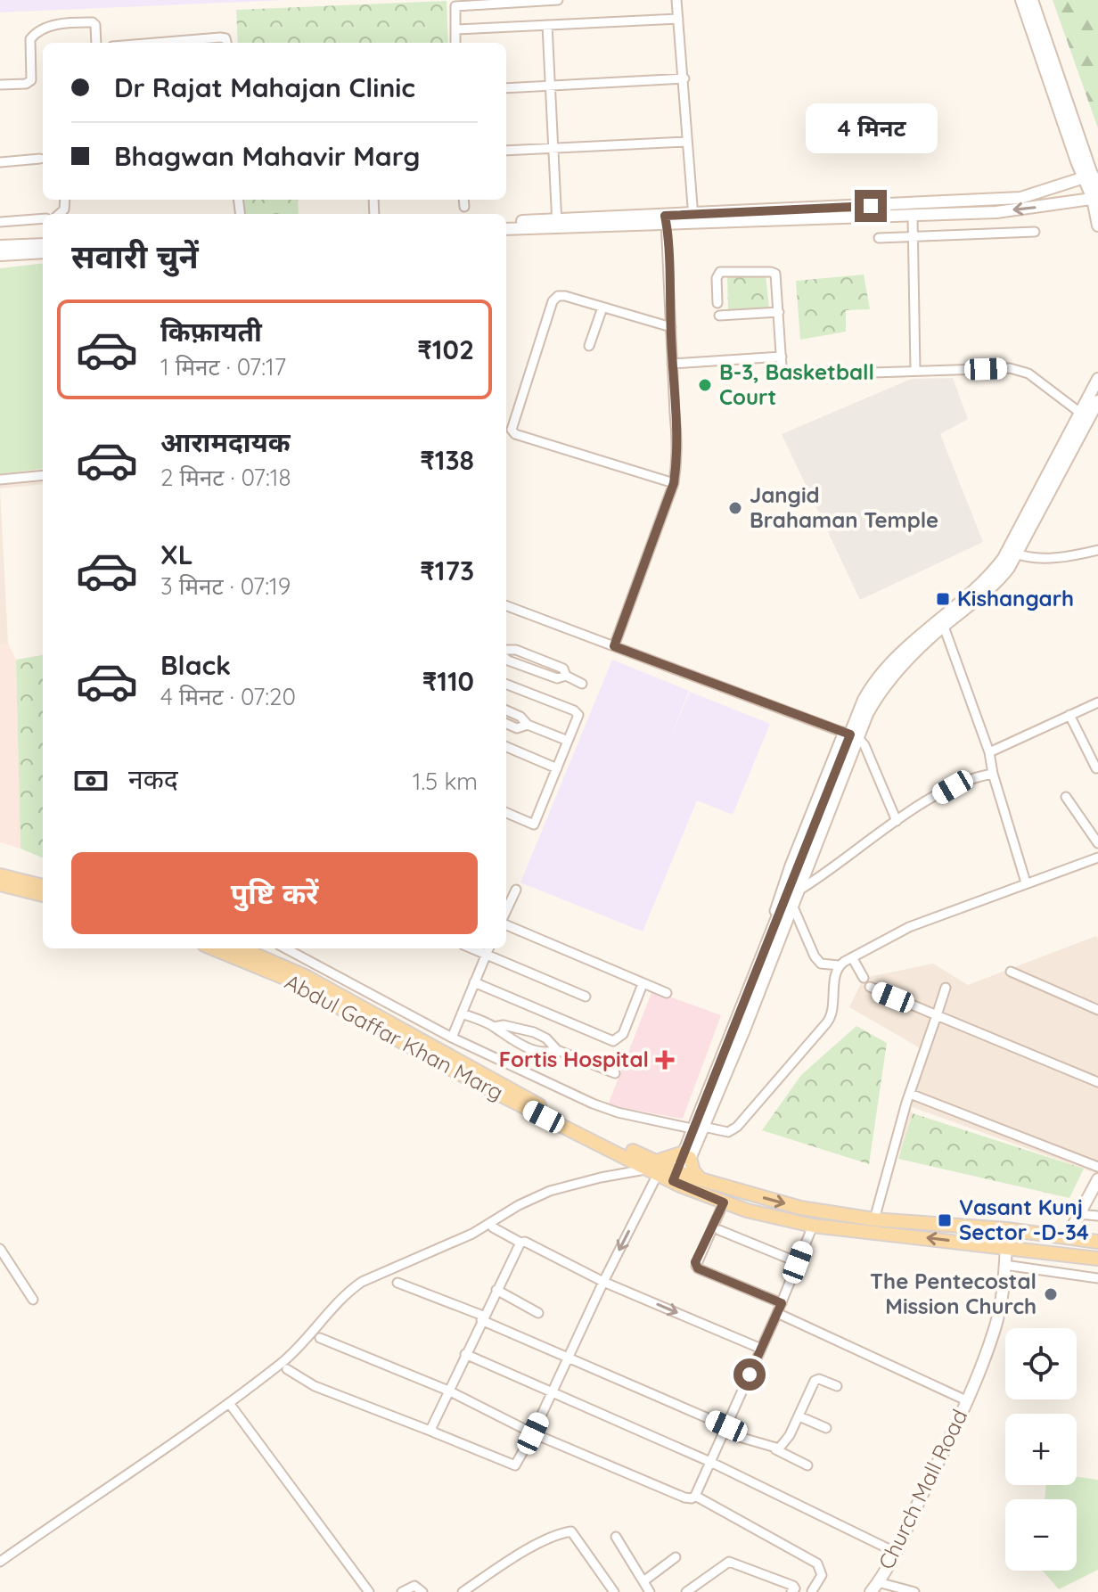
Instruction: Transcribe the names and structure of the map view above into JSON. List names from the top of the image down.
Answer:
{
  "streets": {
    "main road": ["Abdul Gaffar Khan Marg", "Church Mall Road"]
  },
  "places": {
    "other": ["B-3, Basketball Court", "Jangid Brahaman Temple", "The Pentecostal Mission Church"],
    "transit": ["Kishangarh", "Vasant Kunj Sector -D-34"],
    "health": ["Fortis Hospital"]
  },
  "page": {
    "banner": ["Dr Rajat Mahajan Clinic", "Bhagwan Mahavir Marg"],
    "bubble": "4 मिनट",
    "heading": "सवारी चुनें",
    "list": [
      {
        "name": "किफ़ायती",
        "note": "1 मिनट · 07:17",
        "value": "₹102"
      },
      {
        "name": "आरामदायक",
        "note": "2 मिनट · 07:18",
        "value": "₹138"
      },
      {
        "name": "XL",
        "note": "3 मिनट · 07:19",
        "value": "₹173"
      },
      {
        "name": "Black",
        "note": "4 मिनट · 07:20",
        "value": "₹110"
      }
    ],
    "pay": ["नकद", "1.5 km"],
    "buttons": "पुष्टि करें",
    "map_buttons": ["+", "−"]
  }
}
